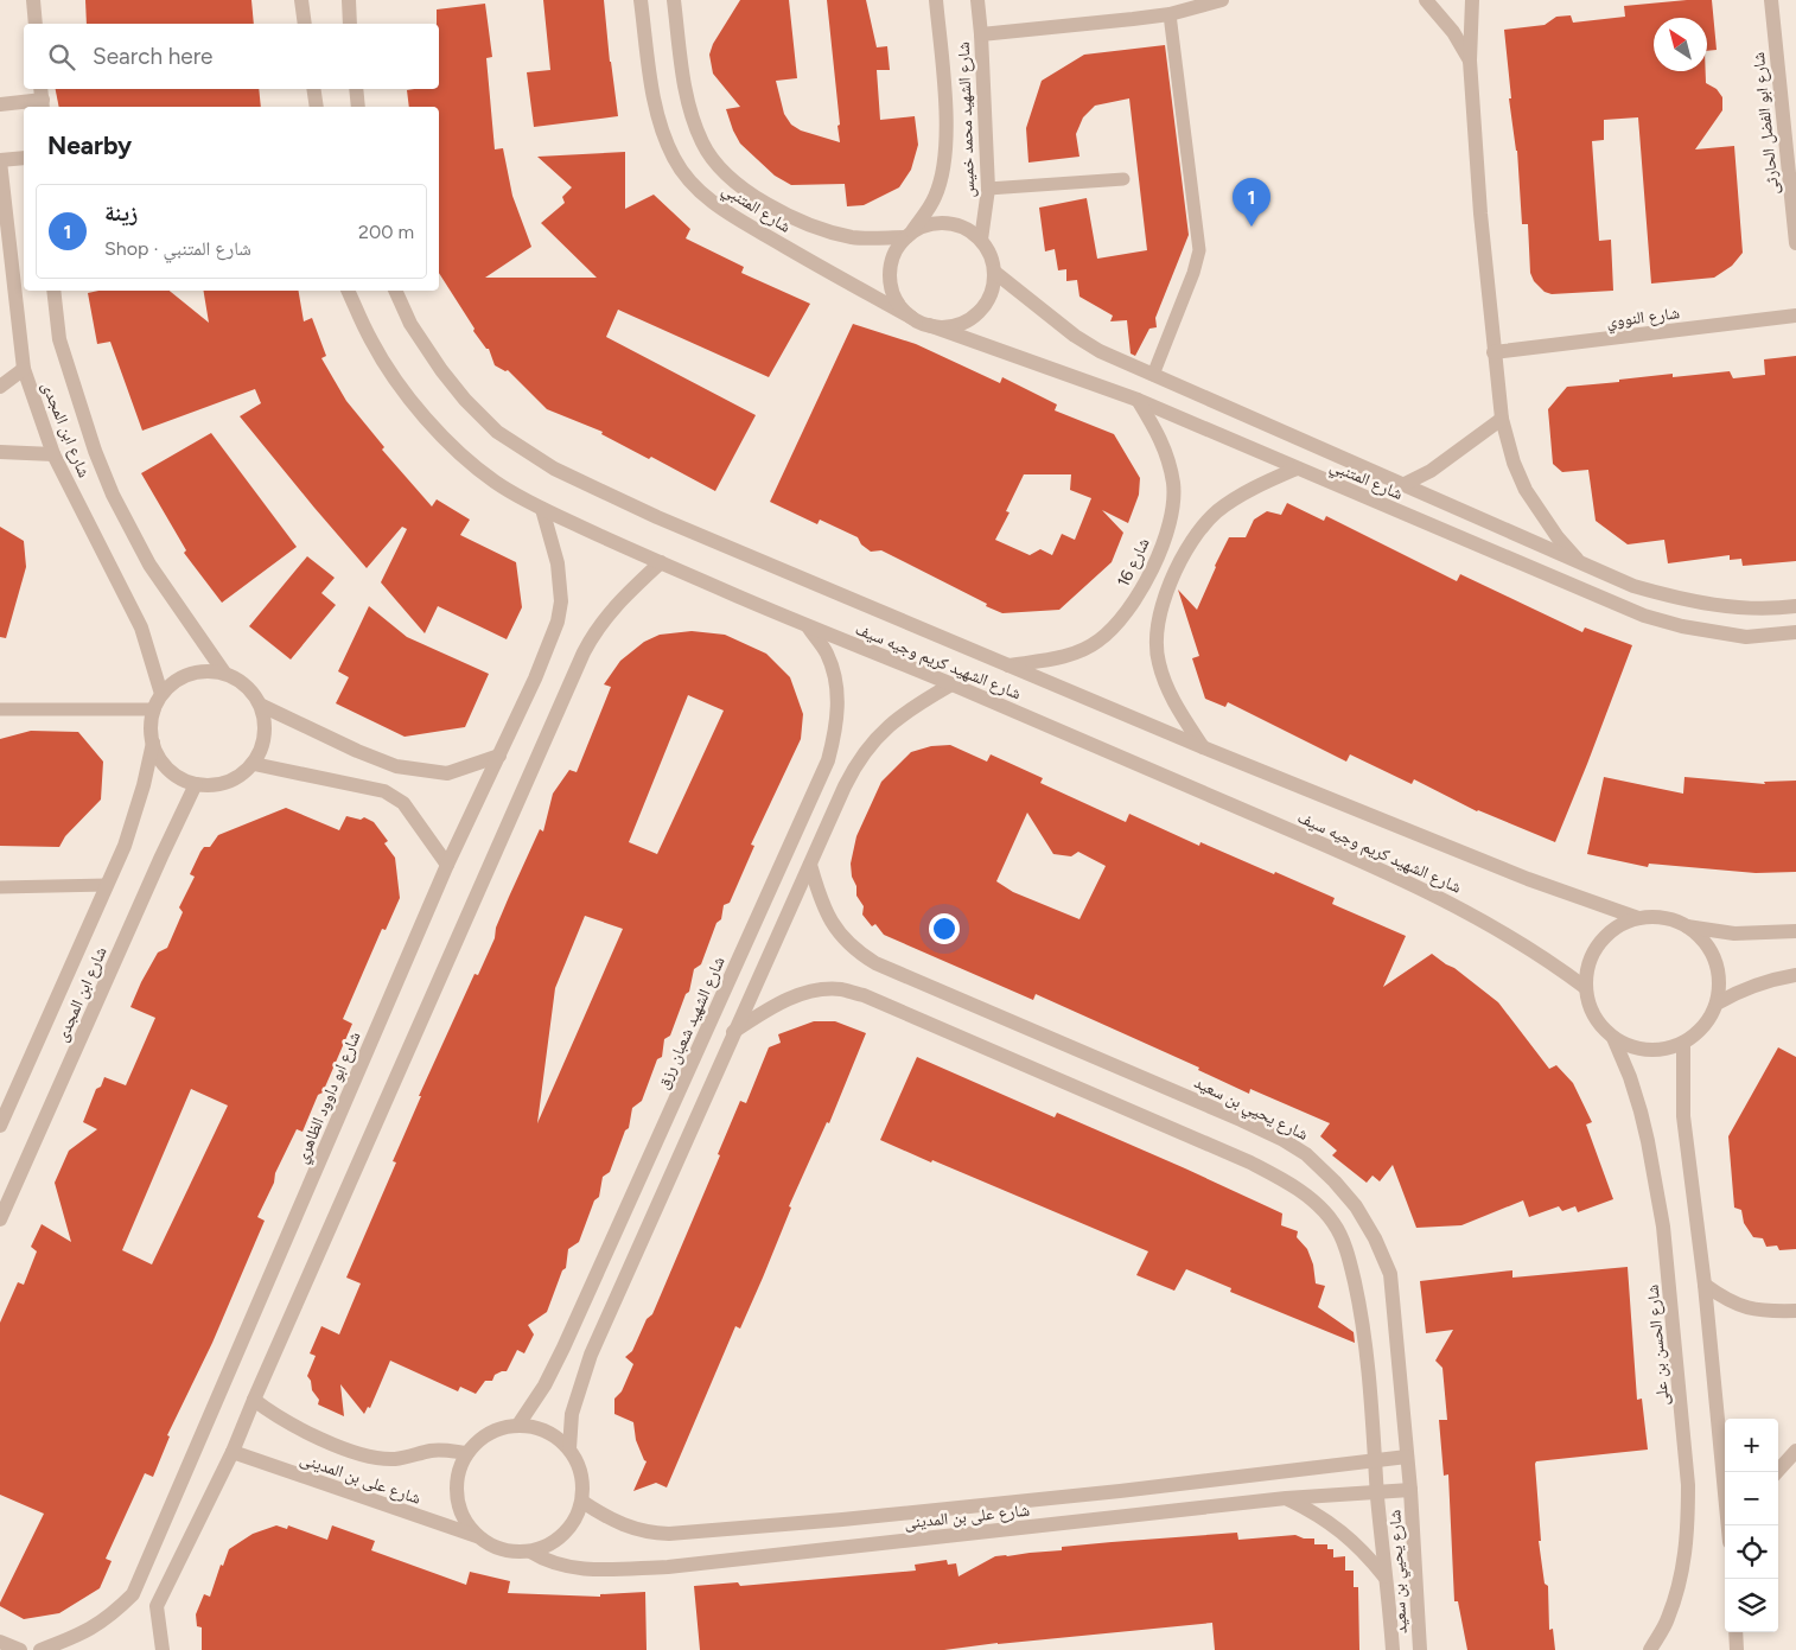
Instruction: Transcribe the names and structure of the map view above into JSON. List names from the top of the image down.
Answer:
{
  "streets": {
    "street": [
      "شارع الشهيد محمد خميس",
      "شارع ابو الفضل الحارثى",
      "شارع المتنبي",
      "شارع النووي",
      "شارع ابن المجدى",
      "شارع 16",
      "شارع الشهيد كريم وجيه سيف",
      "شارع الشهيد شعبان رزق",
      "شارع ابو داوود الظاهري",
      "شارع يحيي بن سعيد",
      "شارع الحسن بن على",
      "شارع على بن المدينى"
    ]
  },
  "crossings": [
    ["شارع الشهيد محمد خميس", "شارع المتنبي"],
    ["شارع المتنبي", "شارع 16"],
    ["شارع 16", "شارع الشهيد كريم وجيه سيف"],
    ["شارع الشهيد كريم وجيه سيف", "شارع الشهيد شعبان رزق"],
    ["شارع الشهيد كريم وجيه سيف", "شارع ابو داوود الظاهري"],
    ["شارع الشهيد كريم وجيه سيف", "شارع الحسن بن على"],
    ["شارع الشهيد شعبان رزق", "شارع على بن المدينى"],
    ["شارع يحيي بن سعيد", "شارع على بن المدينى"]
  ],
  "north": "top left",
  "page": {
    "search": "Search here",
    "heading": "Nearby",
    "pins": "1",
    "list": [
      {
        "mark": "1",
        "name": "زينة",
        "note": "Shop · شارع المتنبي",
        "value": "200 m"
      }
    ],
    "map_buttons": ["+", "−"]
  }
}
